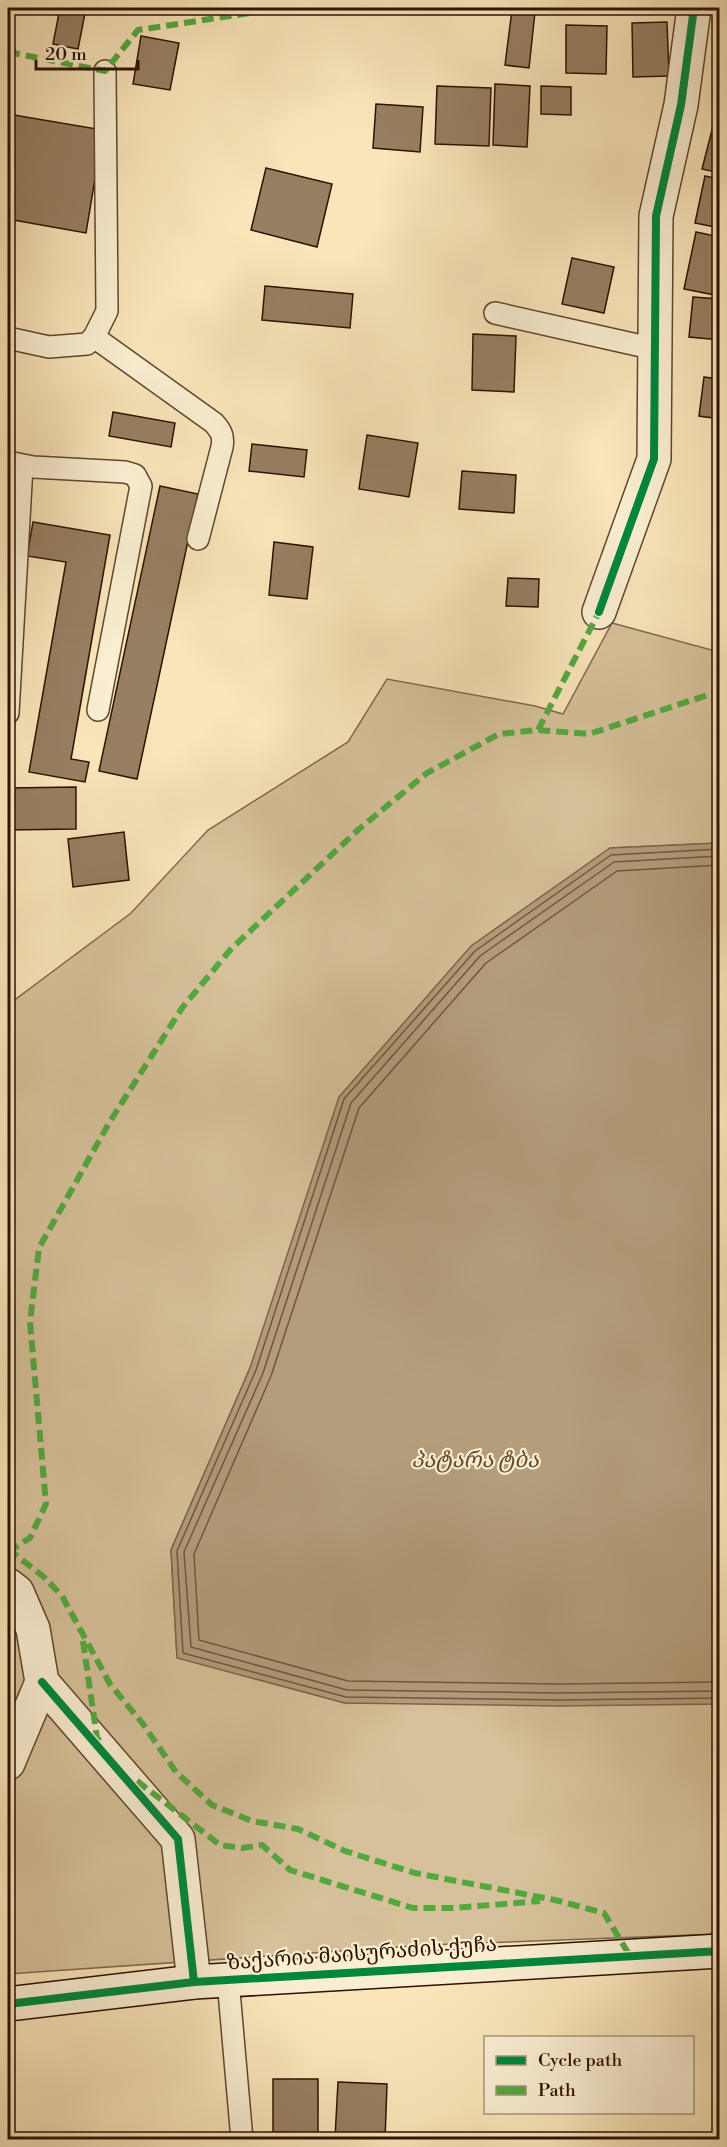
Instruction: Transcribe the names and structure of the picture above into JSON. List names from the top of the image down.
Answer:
{
  "streets": {
    "street": ["ზაქარია მაისურაძის ქუჩა"]
  },
  "water": ["პატარა ტბა"],
  "legend": ["Cycle path", "Path"],
  "scale_bar": "20 m"
}
